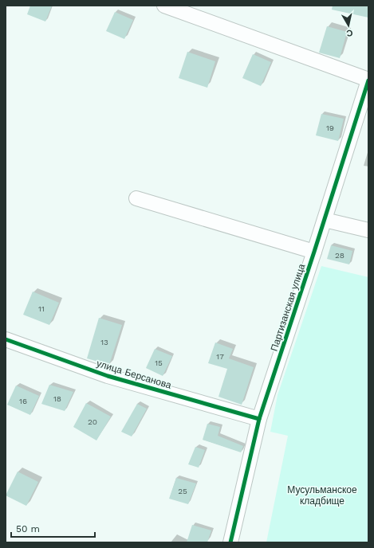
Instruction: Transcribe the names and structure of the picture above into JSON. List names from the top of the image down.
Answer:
{
  "streets": {
    "street": ["Партизанская улица", "улица Берсанова"]
  },
  "crossings": [
    ["Партизанская улица", "улица Берсанова"]
  ],
  "parks": ["Мусульманское кладбище"],
  "house_numbers": [
    "19",
    "28",
    "11",
    "13",
    "17",
    "15",
    "18",
    "16",
    "20",
    "25"
  ],
  "scale_bar": "50 m",
  "north": "bottom"
}
